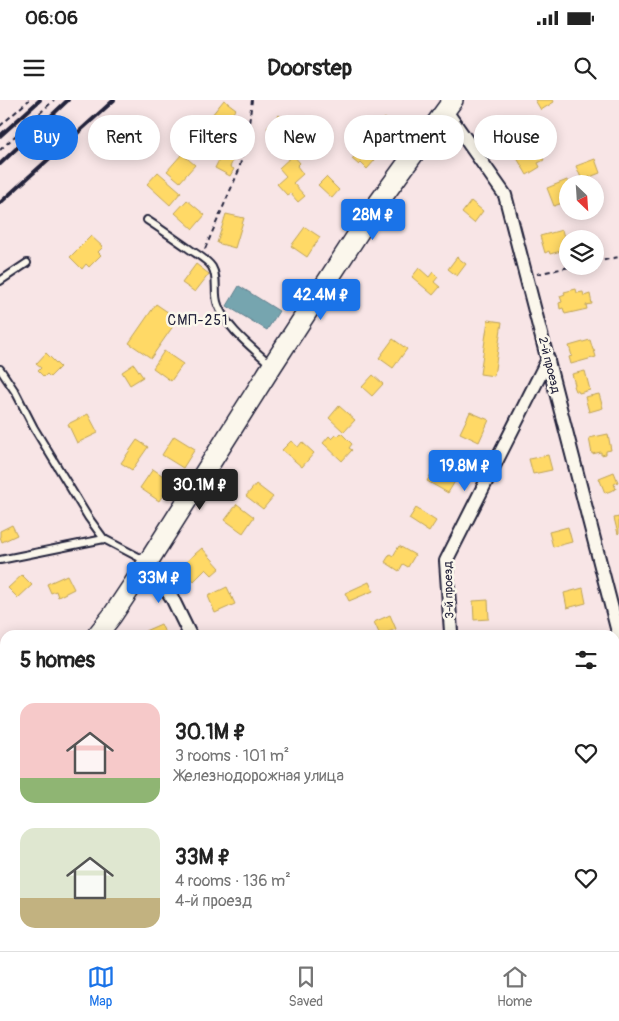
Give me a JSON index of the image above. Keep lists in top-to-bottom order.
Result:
{
  "streets": {
    "street": ["2-й проезд", "3-й проезд"]
  },
  "crossings": [
    ["2-й проезд", "3-й проезд"]
  ],
  "districts": ["СМП-251"],
  "north": "bottom right",
  "page": {
    "status": "06:06",
    "header": "Doorstep",
    "chip": [
      "Buy",
      "Rent",
      "Filters",
      "New",
      "Apartment",
      "House"
    ],
    "price": [
      "28M ₽",
      "42.4M ₽",
      "19.8M ₽",
      "30.1M ₽",
      "33M ₽"
    ],
    "heading": "5 homes",
    "list": [
      {
        "name": "30.1M ₽",
        "note": "3 rooms · 101 m² · Железнодорожная улица"
      },
      {
        "name": "33M ₽",
        "note": "4 rooms · 136 m² · 4-й проезд"
      }
    ],
    "tabs": ["Map", "Saved", "Home"]
  }
}
